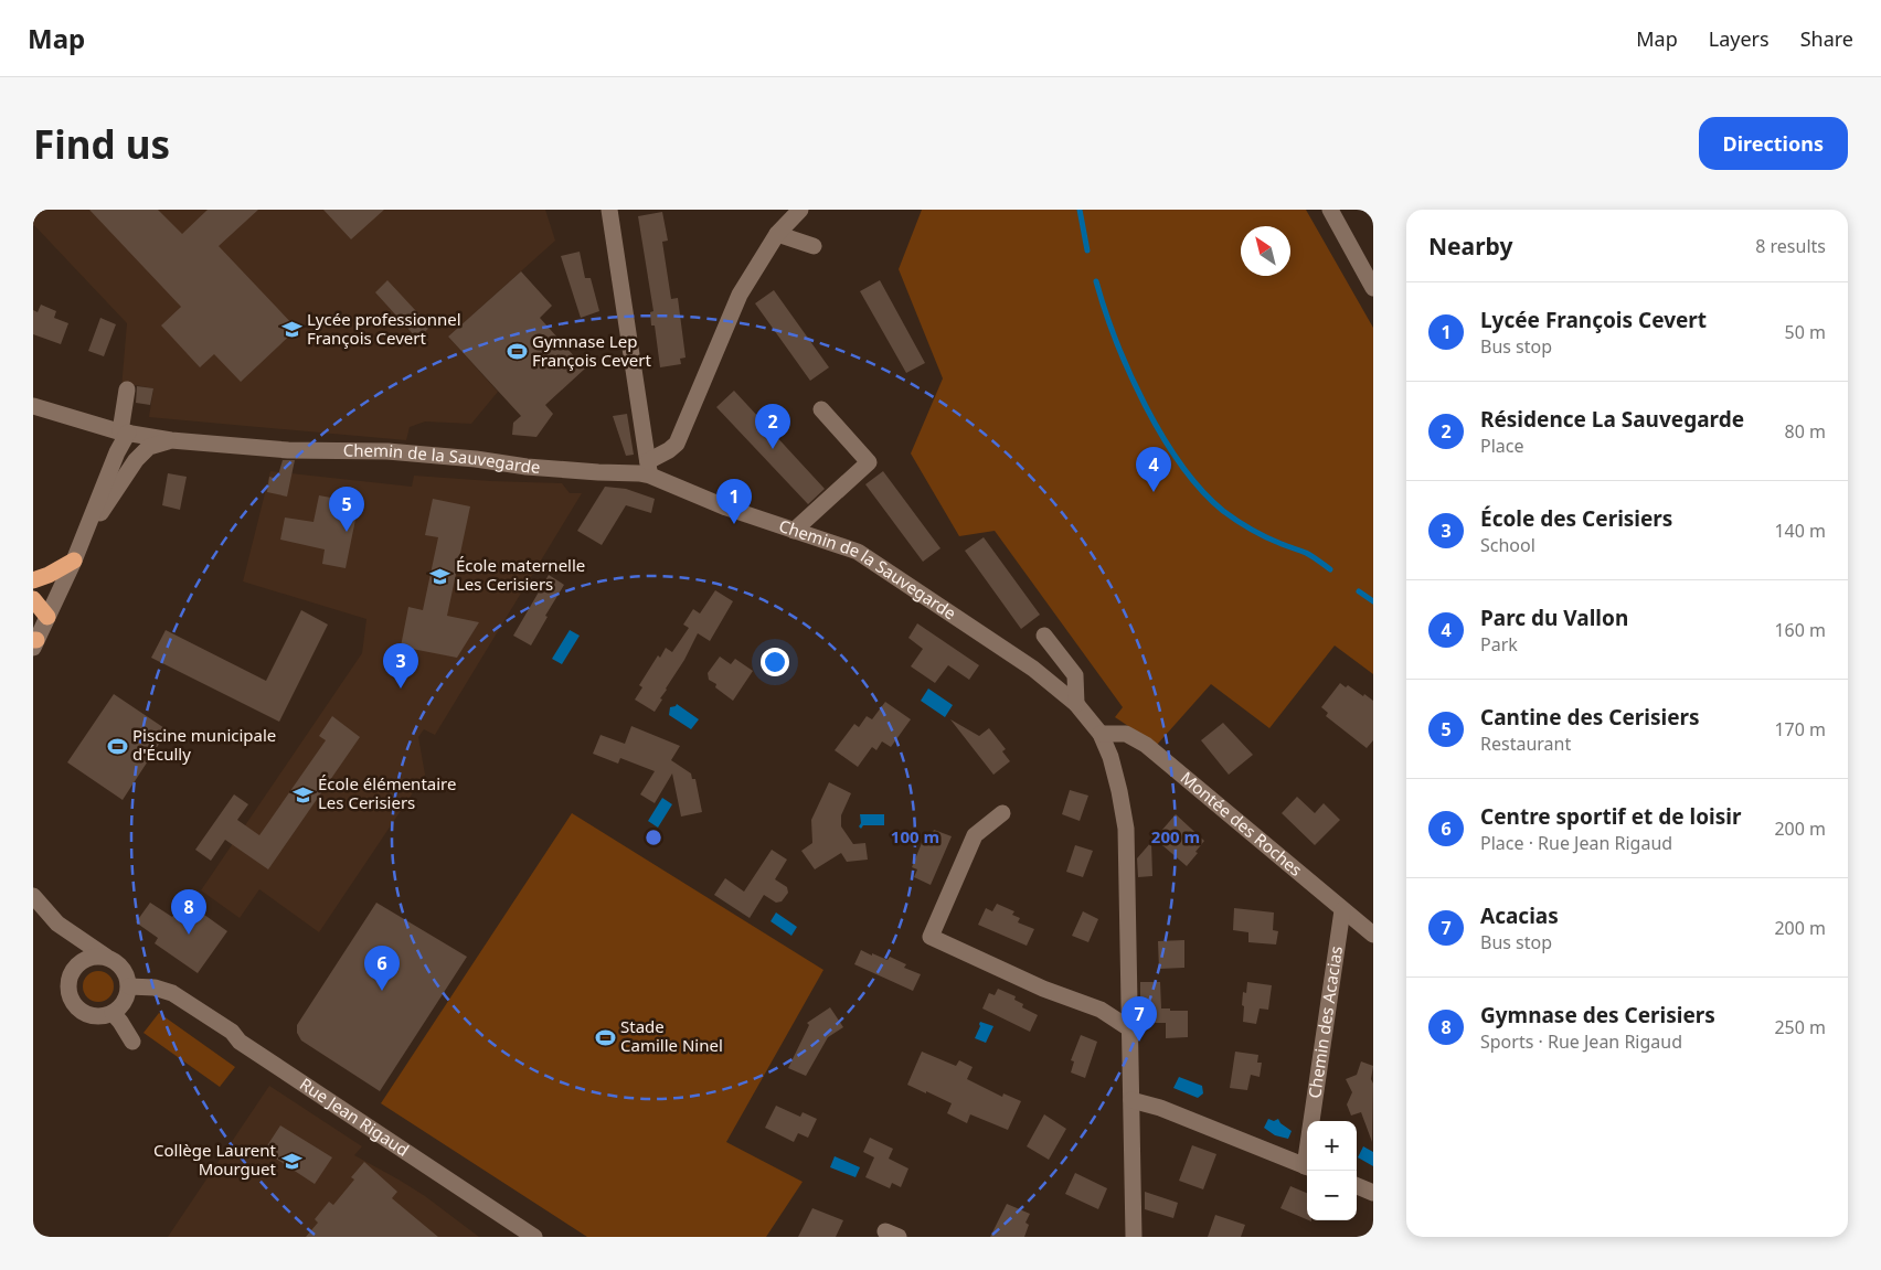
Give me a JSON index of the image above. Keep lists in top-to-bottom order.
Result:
{
  "streets": {
    "street": [
      "Chemin de la Sauvegarde",
      "Montée des Roches",
      "Chemin des Acacias",
      "Rue Jean Rigaud"
    ]
  },
  "crossings": [
    ["Chemin de la Sauvegarde", "Montée des Roches"],
    ["Chemin de la Sauvegarde", "Chemin des Acacias"],
    ["Montée des Roches", "Chemin des Acacias"]
  ],
  "places": {
    "school or university": [
      "Lycée professionnel François Cevert",
      "École maternelle Les Cerisiers",
      "École élémentaire Les Cerisiers",
      "Collège Laurent Mourguet"
    ],
    "sports": ["Gymnase Lep François Cevert", "Piscine municipale d'Écully", "Stade Camille Ninel"]
  },
  "north": "top left",
  "page": {
    "header": "Map",
    "nav": ["Map", "Layers", "Share"],
    "buttons": "Directions",
    "title": "Find us",
    "heading": ["Nearby", "8 results"],
    "list": [
      {
        "mark": "1",
        "name": "Lycée François Cevert",
        "note": "Bus stop",
        "value": "50 m"
      },
      {
        "mark": "2",
        "name": "Résidence La Sauvegarde",
        "note": "Place",
        "value": "80 m"
      },
      {
        "mark": "3",
        "name": "École des Cerisiers",
        "note": "School",
        "value": "140 m"
      },
      {
        "mark": "4",
        "name": "Parc du Vallon",
        "note": "Park",
        "value": "160 m"
      },
      {
        "mark": "5",
        "name": "Cantine des Cerisiers",
        "note": "Restaurant",
        "value": "170 m"
      },
      {
        "mark": "6",
        "name": "Centre sportif et de loisir",
        "note": "Place · Rue Jean Rigaud",
        "value": "200 m"
      },
      {
        "mark": "7",
        "name": "Acacias",
        "note": "Bus stop",
        "value": "200 m"
      },
      {
        "mark": "8",
        "name": "Gymnase des Cerisiers",
        "note": "Sports · Rue Jean Rigaud",
        "value": "250 m"
      }
    ],
    "pins": [
      "2",
      "4",
      "1",
      "5",
      "3",
      "8",
      "6",
      "7"
    ],
    "map_buttons": ["+", "−"]
  },
  "rings": ["100 m", "200 m"]
}
